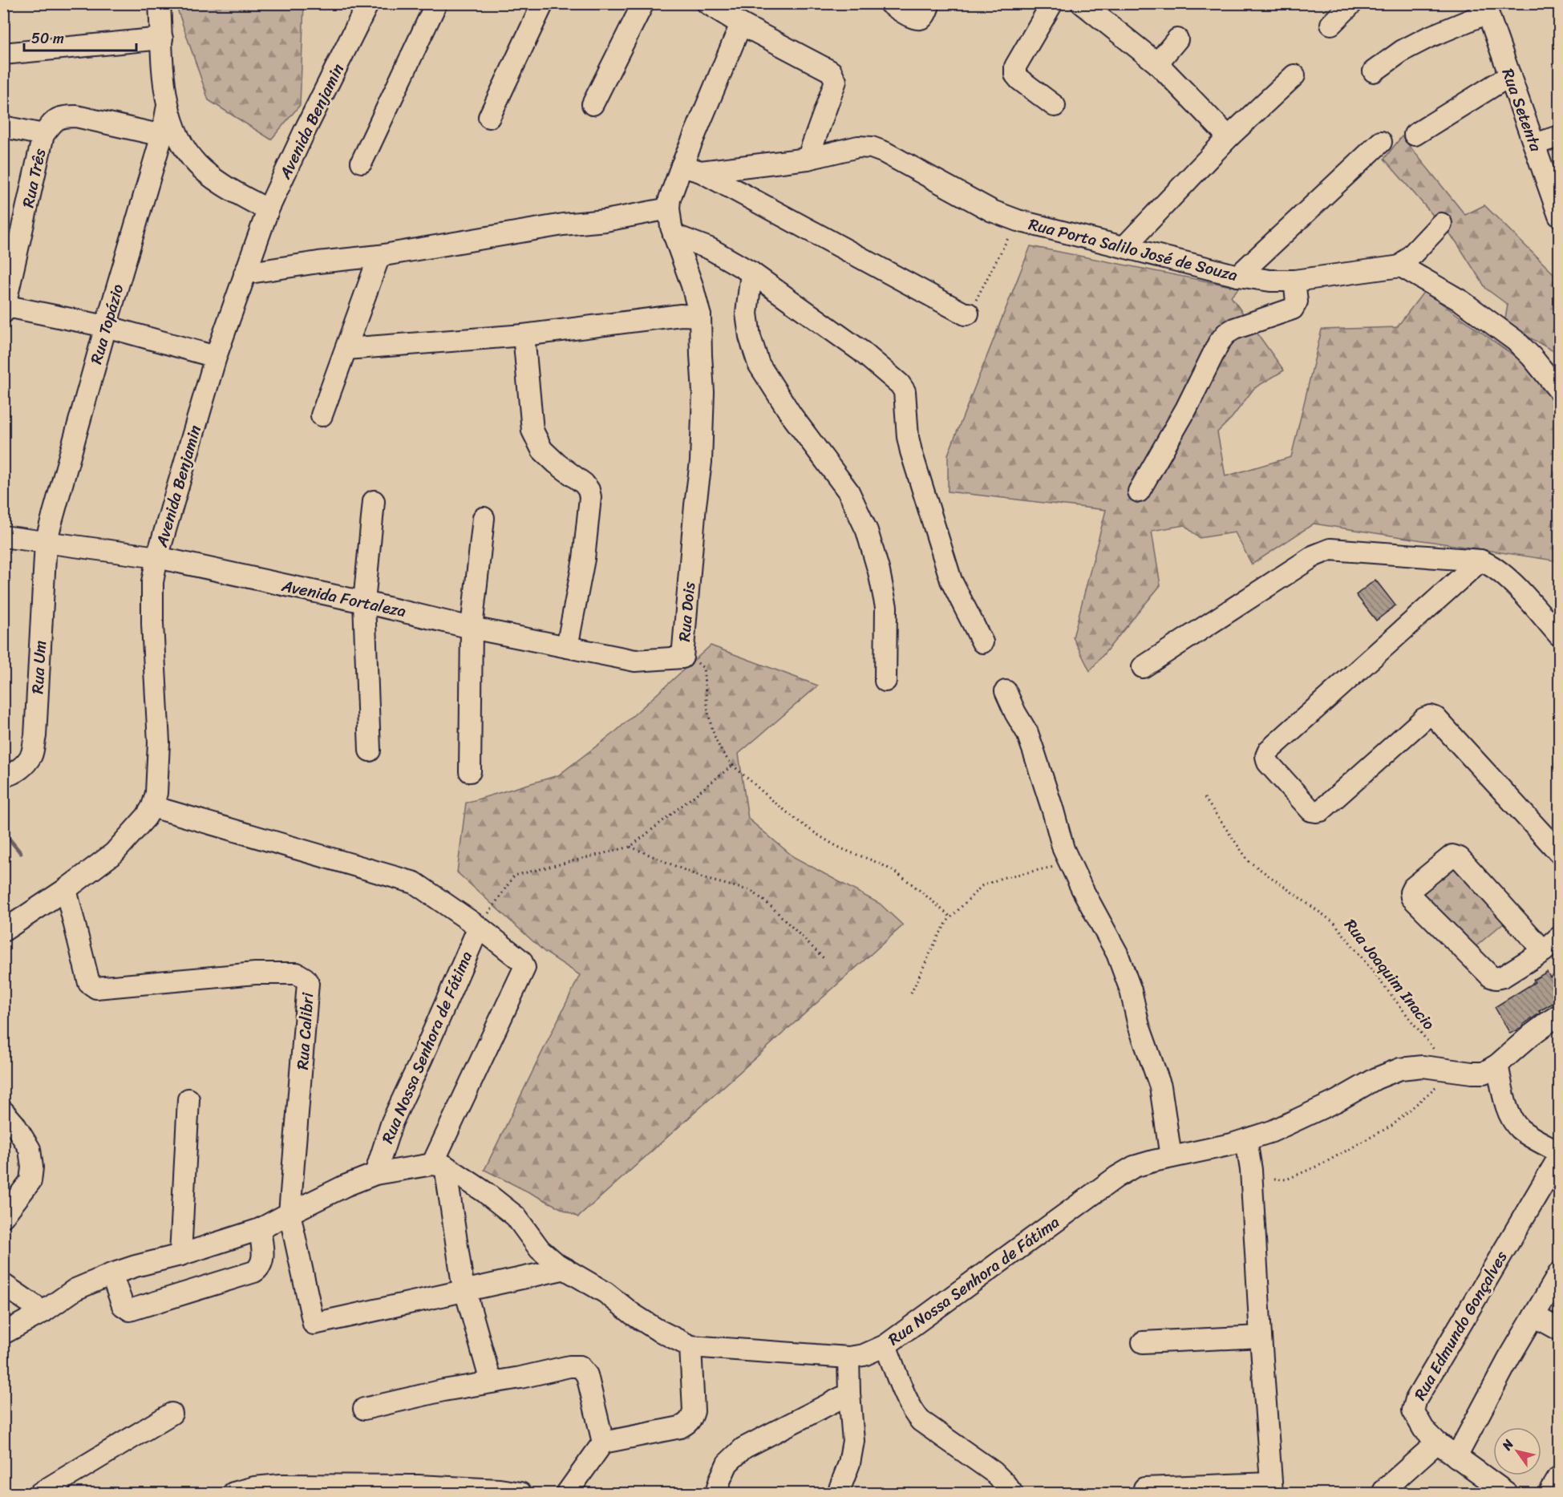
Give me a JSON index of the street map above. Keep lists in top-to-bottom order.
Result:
{
  "streets": {
    "street": [
      "Rua Setenta",
      "Avenida Benjamin",
      "Rua Três",
      "Rua Porta Salilo José de Souza",
      "Rua Topázio",
      "Avenida Fortaleza",
      "Rua Dois",
      "Rua Um",
      "Rua Calibri",
      "Rua Nossa Senhora de Fátima",
      "Rua Edmundo Gonçalves"
    ],
    "path": ["Rua Joaquim Inacio"]
  },
  "crossings": [
    ["Avenida Benjamin", "Avenida Fortaleza"],
    ["Avenida Benjamin", "Rua Calibri"],
    ["Rua Topázio", "Avenida Fortaleza"],
    ["Rua Topázio", "Rua Um"],
    ["Avenida Fortaleza", "Rua Dois"],
    ["Avenida Fortaleza", "Rua Um"],
    ["Rua Joaquim Inacio", "Rua Nossa Senhora de Fátima"]
  ],
  "scale_bar": "50 m",
  "north": "top left"
}
